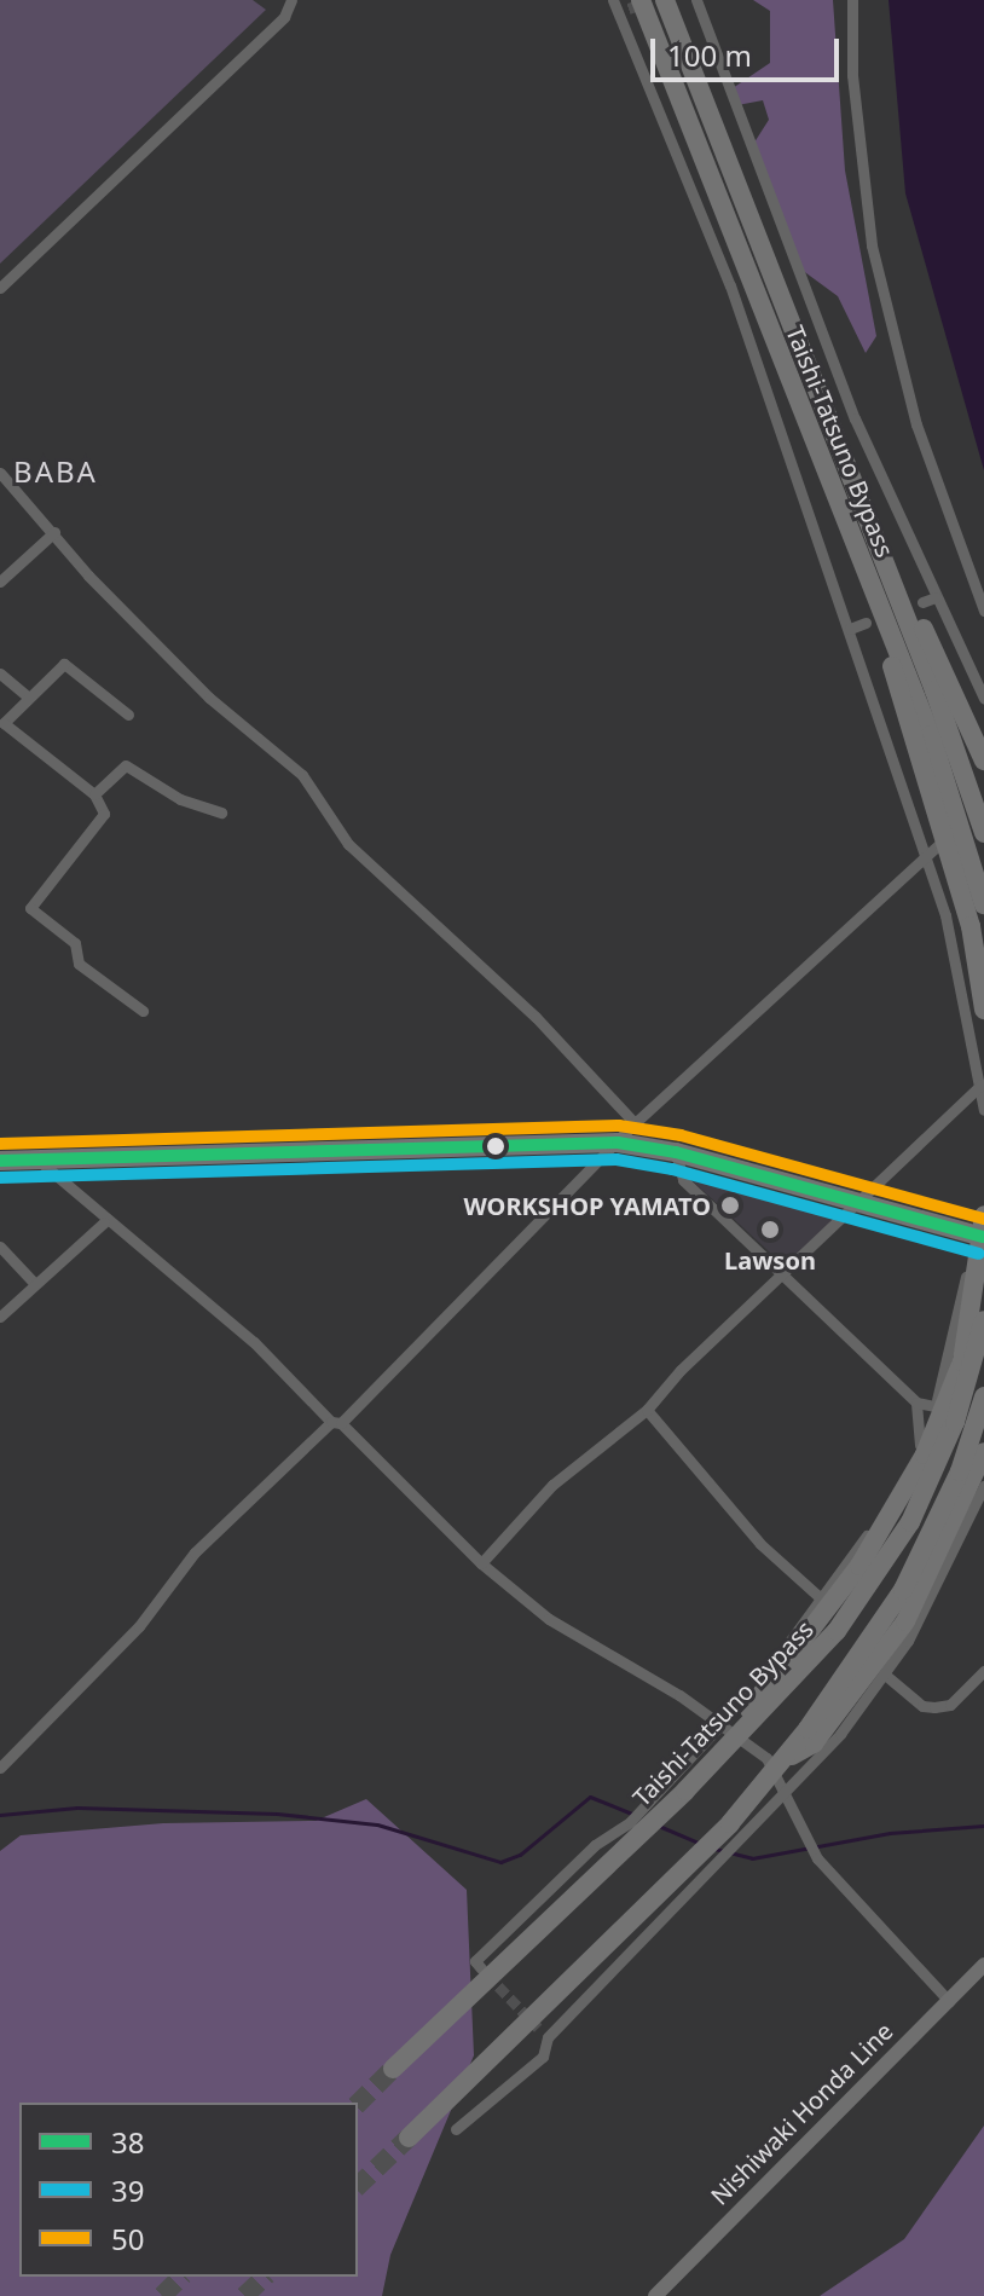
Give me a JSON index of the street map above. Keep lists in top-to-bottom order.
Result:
{
  "streets": {
    "highway": ["Taishi-Tatsuno Bypass"],
    "main road": ["Nishiwaki Honda Line"]
  },
  "districts": ["BABA"],
  "places": ["WORKSHOP YAMATO", "Lawson"],
  "lines": ["transit line 50", "transit line 38", "transit line 39"],
  "legend": ["38", "39", "50"],
  "scale_bar": "100 m"
}
